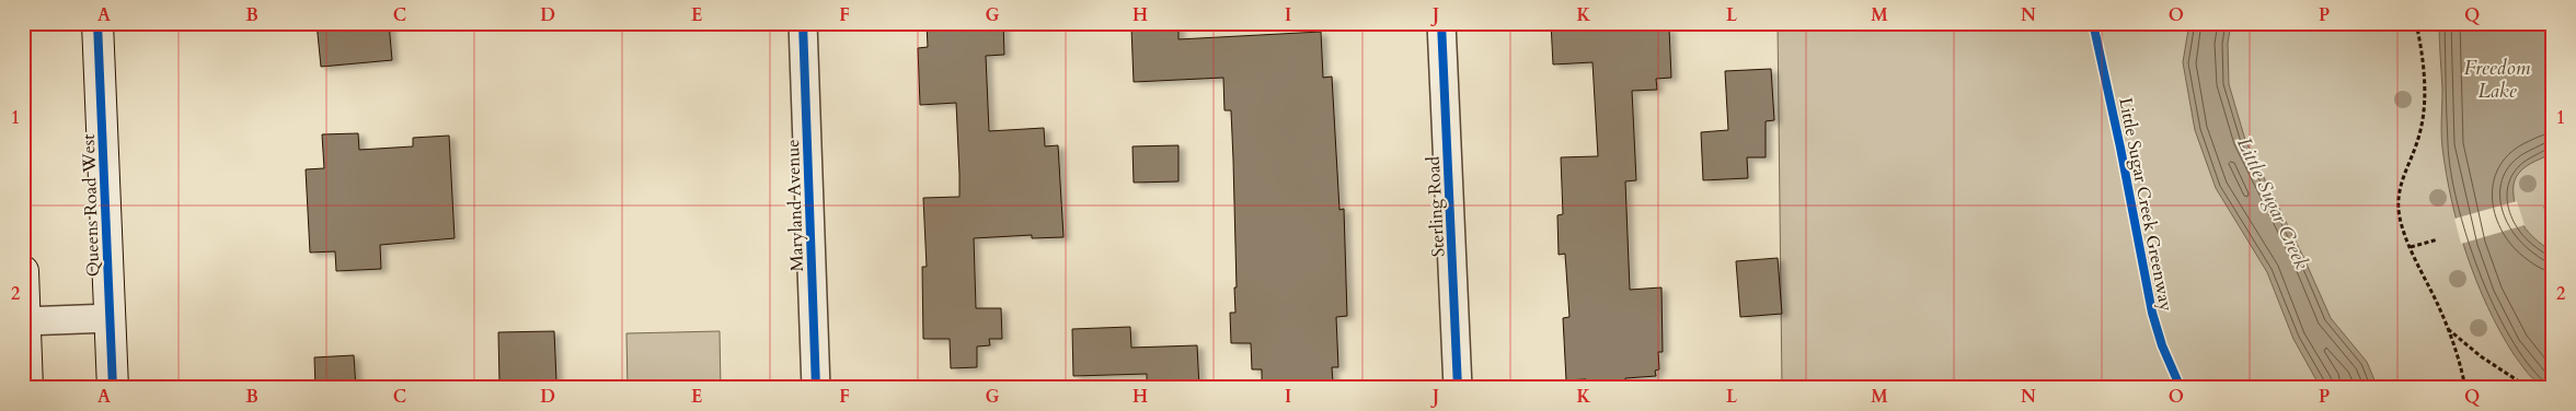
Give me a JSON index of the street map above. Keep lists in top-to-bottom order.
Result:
{
  "streets": {
    "street": ["Queens Road West", "Maryland Avenue", "Sterling Road"],
    "cycle path": ["Little Sugar Creek Greenway"]
  },
  "water": ["Freedom Lake", "Little Sugar Creek"],
  "grid": {
    "columns": [
      "A",
      "B",
      "C",
      "D",
      "E",
      "F",
      "G",
      "H",
      "I",
      "J",
      "K",
      "L",
      "M",
      "N",
      "O",
      "P",
      "Q"
    ],
    "rows": ["1", "2"]
  }
}
